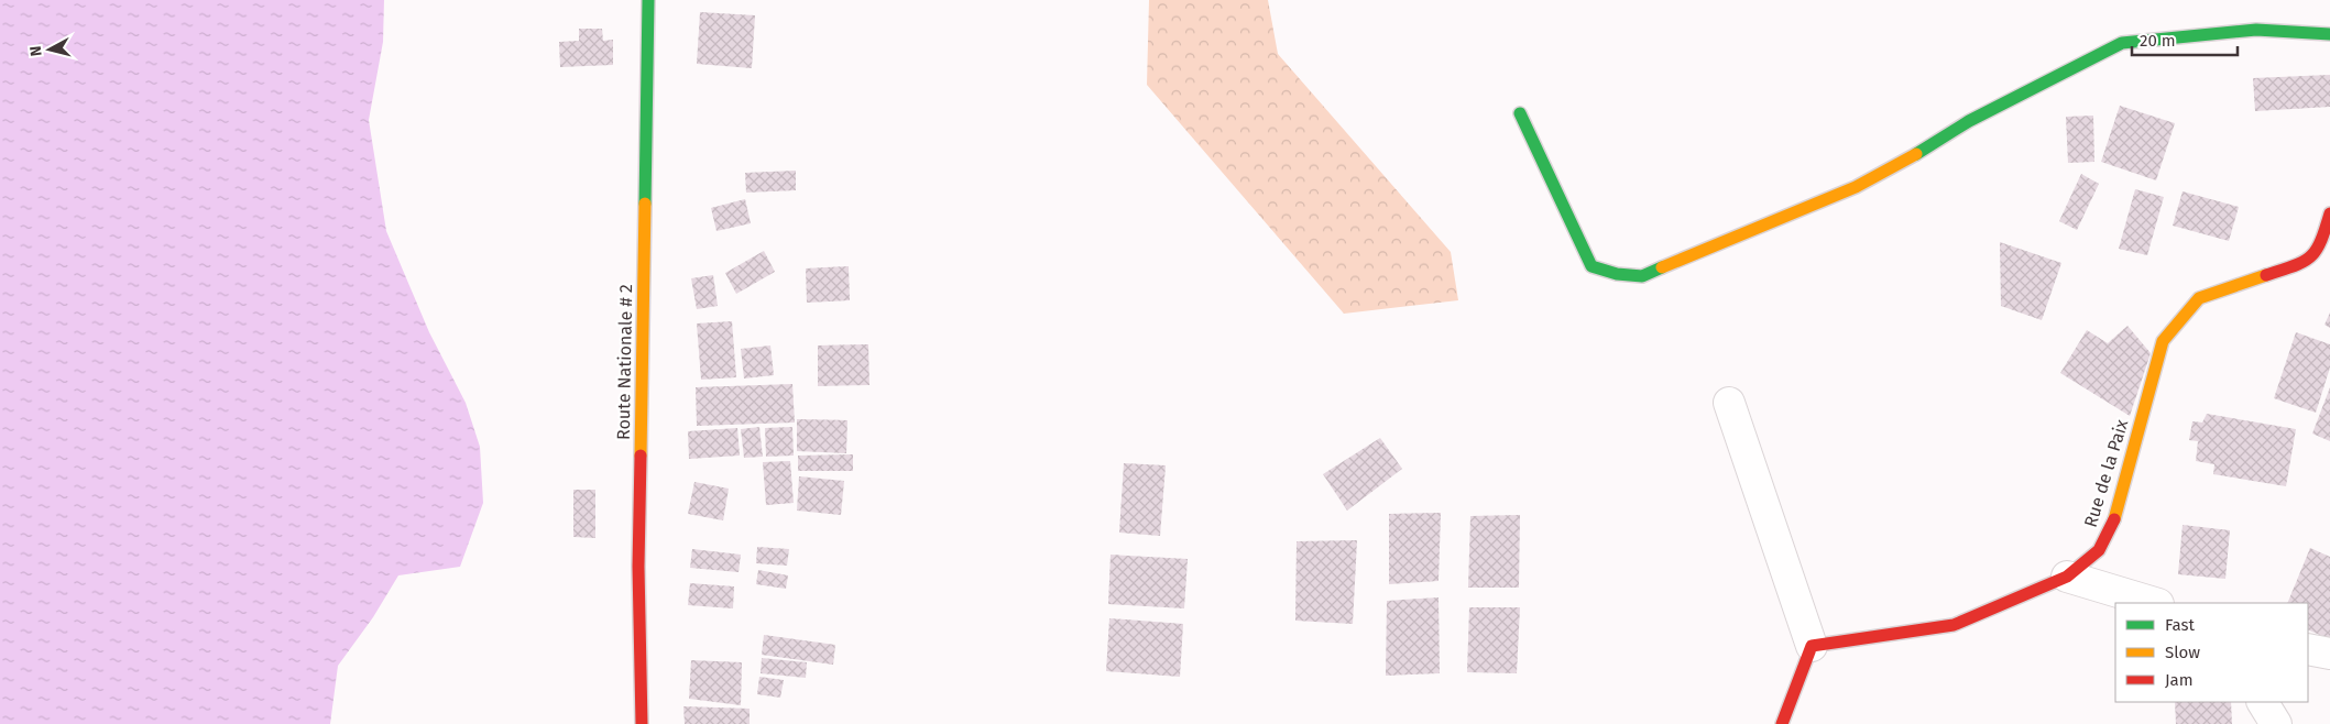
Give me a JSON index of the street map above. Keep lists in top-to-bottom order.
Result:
{
  "streets": {
    "street": ["Route Nationale # 2", "Rue de la Paix"]
  },
  "legend": ["Fast", "Slow", "Jam"],
  "scale_bar": "20 m",
  "north": "left"
}
